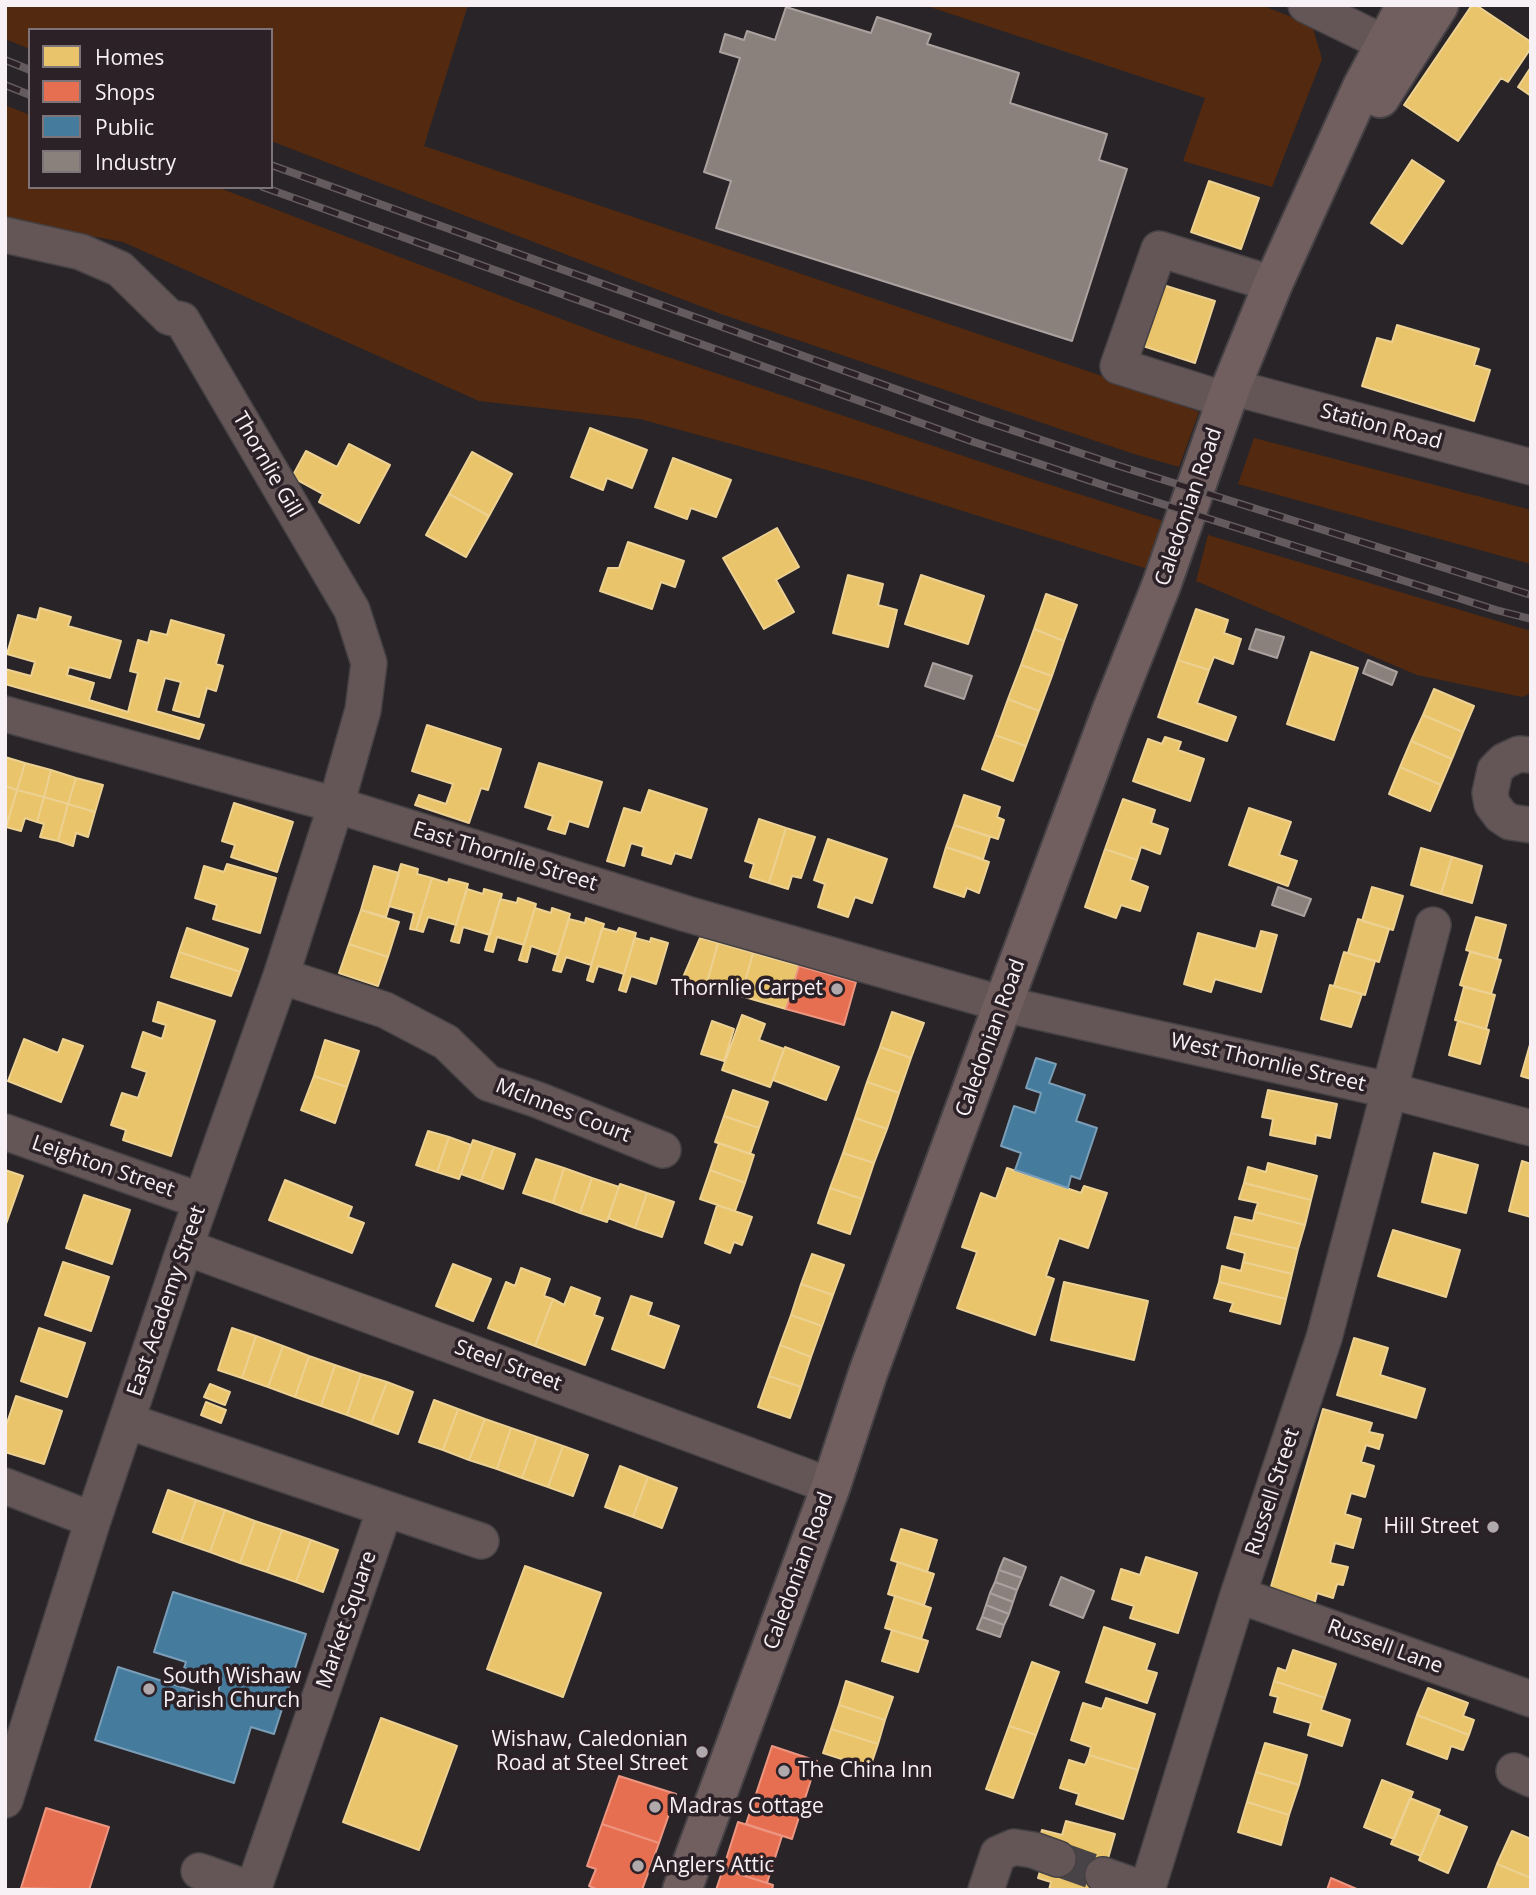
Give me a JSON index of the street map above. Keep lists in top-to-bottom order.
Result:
{
  "streets": {
    "main road": ["Caledonian Road"],
    "street": [
      "Station Road",
      "Thornlie Gill",
      "East Thornlie Street",
      "West Thornlie Street",
      "McInnes Court",
      "Leighton Street",
      "East Academy Street",
      "Steel Street",
      "Russell Street",
      "Market Square",
      "Russell Lane"
    ]
  },
  "crossings": [
    ["Station Road", "Caledonian Road"],
    ["Thornlie Gill", "East Thornlie Street"],
    ["Thornlie Gill", "East Academy Street"],
    ["Caledonian Road", "East Thornlie Street"],
    ["Caledonian Road", "West Thornlie Street"],
    ["Caledonian Road", "Steel Street"],
    ["East Thornlie Street", "West Thornlie Street"],
    ["East Thornlie Street", "East Academy Street"],
    ["West Thornlie Street", "Russell Street"],
    ["McInnes Court", "East Academy Street"],
    ["Leighton Street", "East Academy Street"],
    ["East Academy Street", "Steel Street"],
    ["Russell Street", "Russell Lane"]
  ],
  "places": [
    "Thornlie Carpet",
    "Hill Street",
    "South Wishaw Parish Church",
    "Wishaw, Caledonian Road at Steel Street",
    "The China Inn",
    "Madras Cottage",
    "Anglers Attic"
  ],
  "legend": [
    "Homes",
    "Shops",
    "Public",
    "Industry"
  ]
}
